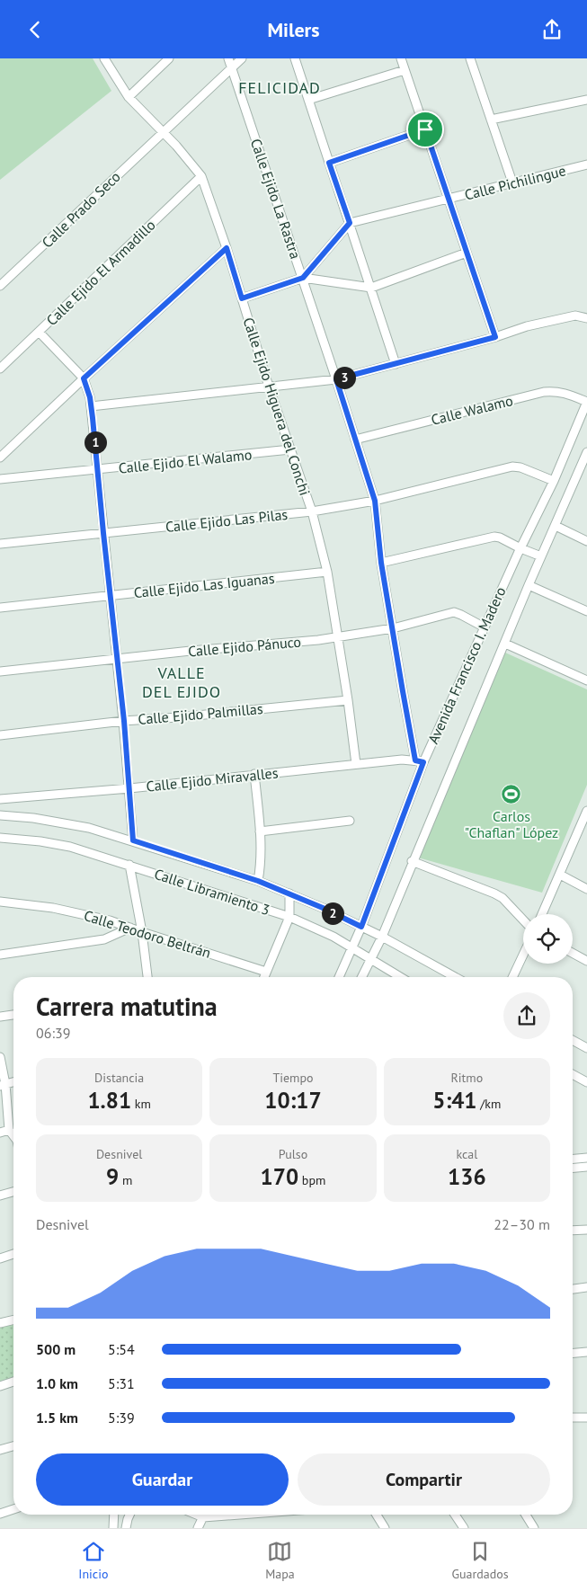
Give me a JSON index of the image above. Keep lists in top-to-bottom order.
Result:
{
  "streets": {
    "street": [
      "Calle Pichilingue",
      "Calle Ejido La Rastra",
      "Calle Prado Seco",
      "Calle Ejido El Armadillo",
      "Calle Ejido Higuera del Conchi",
      "Calle Walamo",
      "Calle Ejido El Walamo",
      "Calle Ejido Las Pilas",
      "Calle Ejido Las Iguanas",
      "Calle Ejido Pánuco",
      "Avenida Francisco I. Madero",
      "Calle Ejido Palmillas",
      "Calle Ejido Miravalles",
      "Calle Libramiento 3",
      "Calle Teodoro Beltrán"
    ]
  },
  "crossings": [
    ["Calle Ejido La Rastra", "Calle Prado Seco"],
    ["Calle Ejido La Rastra", "Calle Walamo"],
    ["Calle Ejido La Rastra", "Calle Ejido Las Pilas"],
    ["Calle Ejido La Rastra", "Calle Ejido Pánuco"],
    ["Calle Ejido La Rastra", "Avenida Francisco I. Madero"],
    ["Calle Ejido La Rastra", "Calle Ejido Miravalles"],
    ["Calle Prado Seco", "Calle Ejido Higuera del Conchi"],
    ["Calle Ejido El Armadillo", "Calle Ejido Higuera del Conchi"],
    ["Calle Ejido Higuera del Conchi", "Calle Ejido El Walamo"],
    ["Calle Ejido Higuera del Conchi", "Calle Ejido Las Pilas"],
    ["Calle Ejido Higuera del Conchi", "Calle Ejido Las Iguanas"],
    ["Calle Ejido Higuera del Conchi", "Calle Ejido Pánuco"],
    ["Calle Ejido Higuera del Conchi", "Calle Ejido Palmillas"],
    ["Calle Ejido Higuera del Conchi", "Calle Ejido Miravalles"],
    ["Calle Walamo", "Avenida Francisco I. Madero"],
    ["Calle Ejido Las Pilas", "Avenida Francisco I. Madero"],
    ["Calle Ejido Pánuco", "Avenida Francisco I. Madero"],
    ["Avenida Francisco I. Madero", "Calle Ejido Miravalles"],
    ["Avenida Francisco I. Madero", "Calle Libramiento 3"]
  ],
  "districts": ["FELICIDAD", "VALLE DEL EJIDO"],
  "places": {
    "sports": ["Carlos \"Chaflan\" López"]
  },
  "page": {
    "header": "Milers",
    "pins": ["3", "1", "2"],
    "heading": ["Carrera matutina", "06:39"],
    "stats": [
      ["Distancia", "1.81 km"],
      ["Tiempo", "10:17"],
      ["Ritmo", "5:41 /km"],
      ["Desnivel", "9 m"],
      ["Pulso", "170 bpm"],
      ["kcal", "136"]
    ],
    "chart": ["Desnivel", "22–30 m"],
    "list": [
      {
        "name": "500 m",
        "note": "5:54"
      },
      {
        "name": "1.0 km",
        "note": "5:31"
      },
      {
        "name": "1.5 km",
        "note": "5:39"
      }
    ],
    "buttons": ["Guardar", "Compartir"],
    "tabs": ["Inicio", "Mapa", "Guardados"]
  }
}
